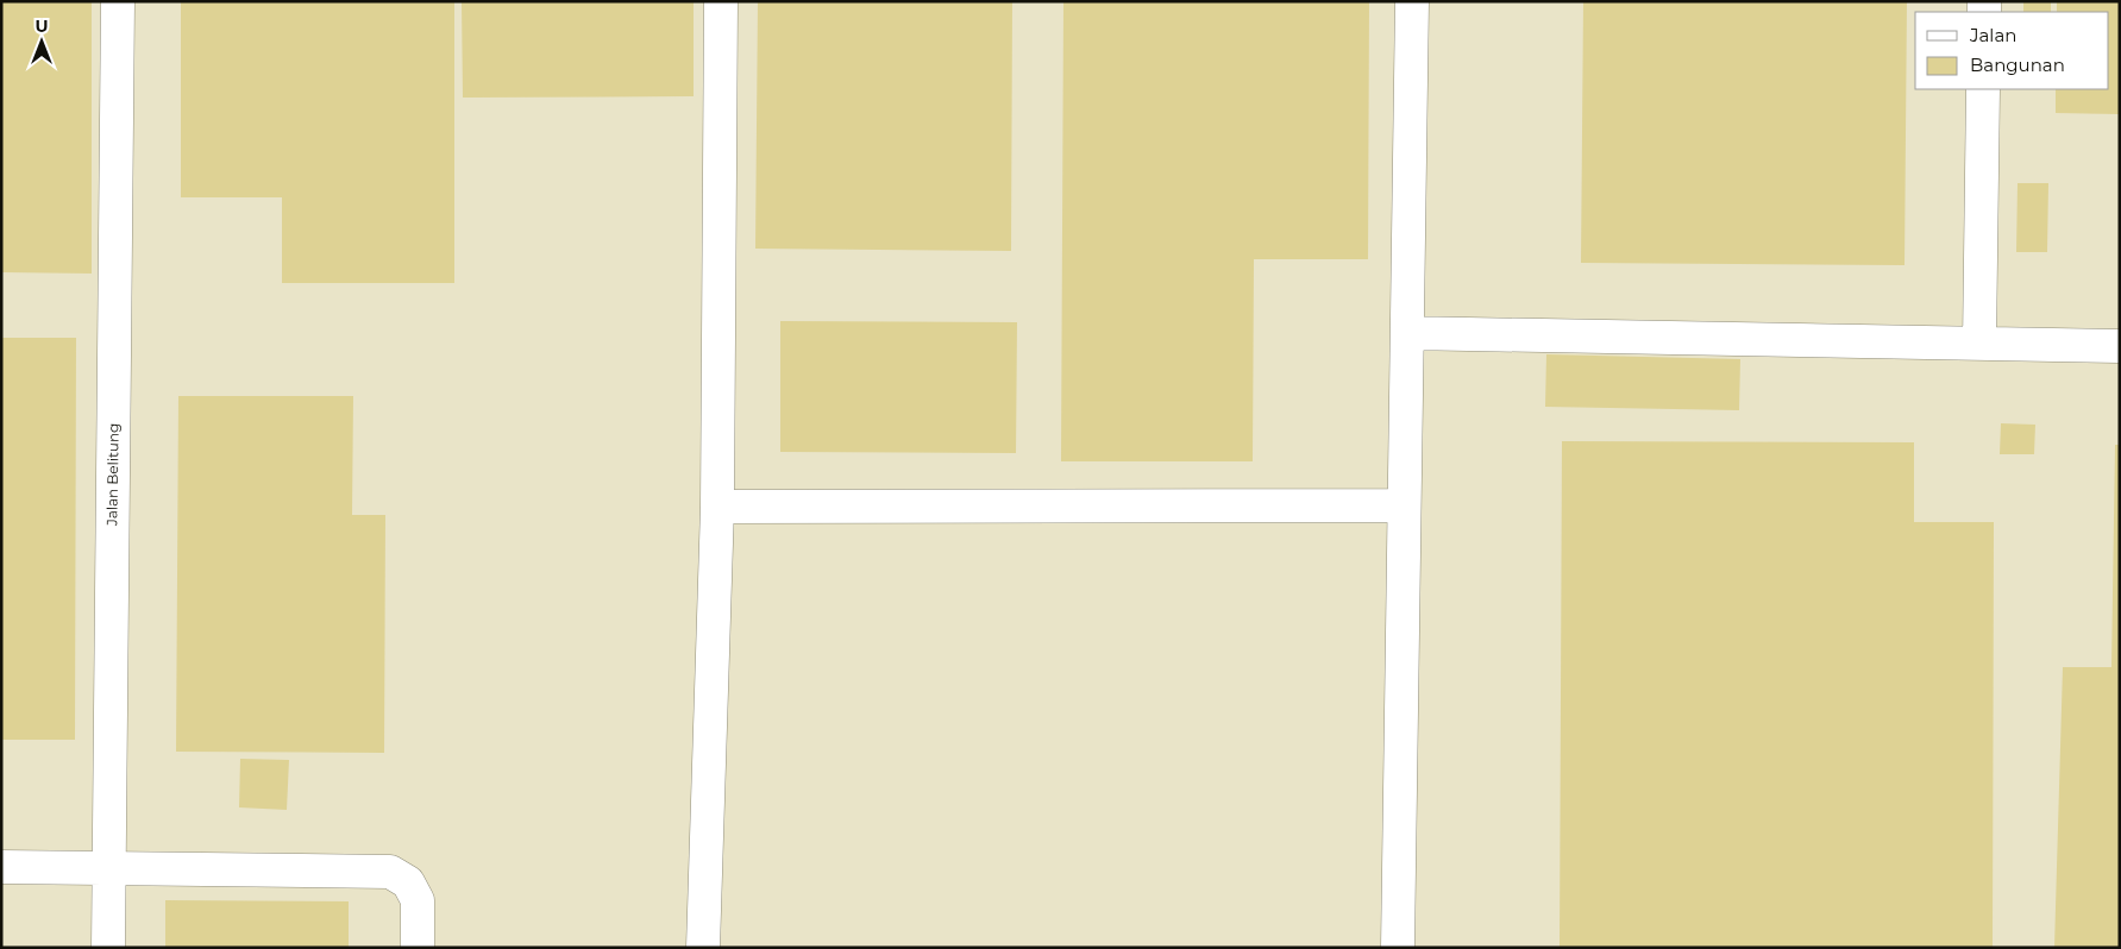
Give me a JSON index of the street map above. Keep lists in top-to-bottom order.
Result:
{
  "streets": {
    "lane": ["Jalan Belitung"]
  },
  "legend": ["Jalan", "Bangunan"],
  "north": "top"
}
